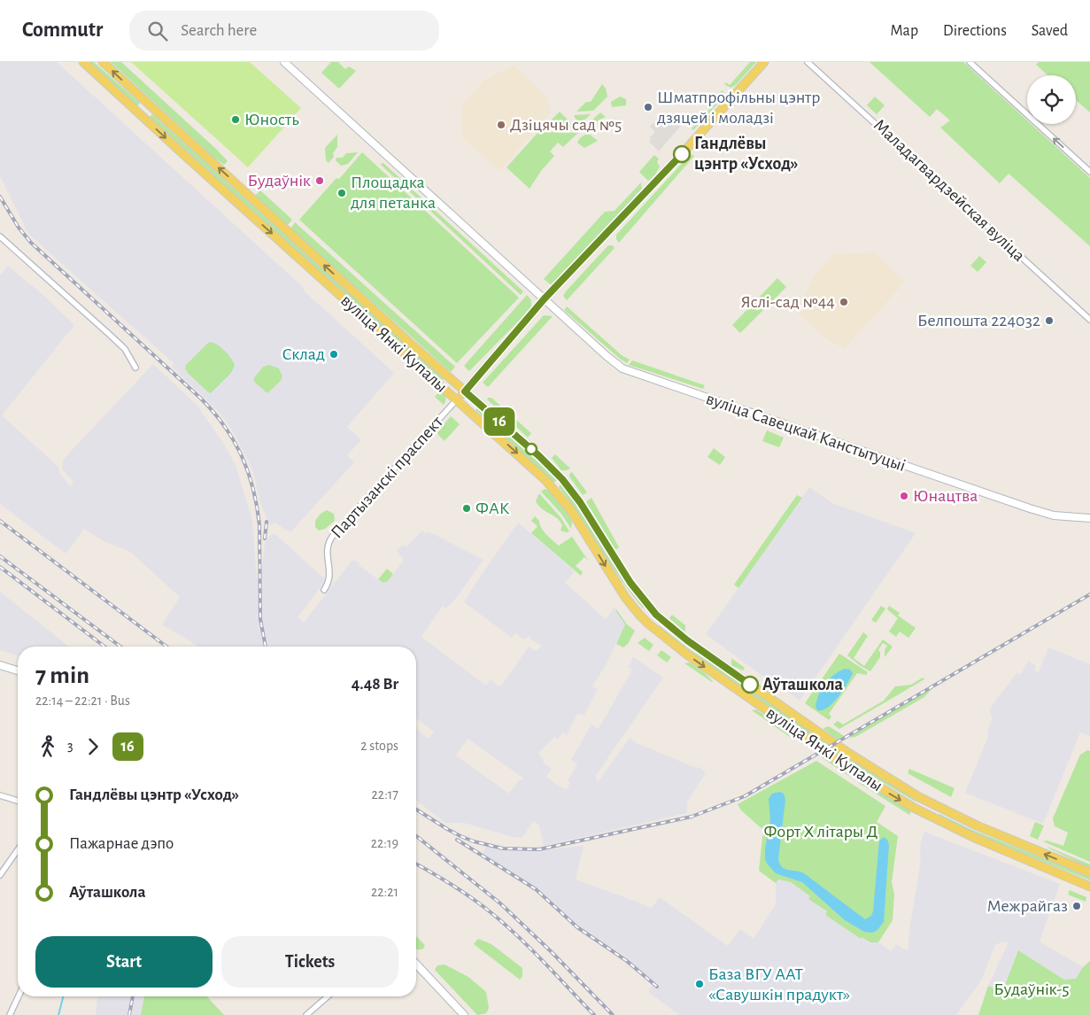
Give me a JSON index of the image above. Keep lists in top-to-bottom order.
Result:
{
  "streets": {
    "main road": ["вуліца Янкі Купалы", "вуліца Савецкай Канстытуцыі", "Партызанскі праспект"],
    "street": ["Маладагвардзейская вуліца"]
  },
  "crossings": [
    ["вуліца Янкі Купалы", "Партызанскі праспект"],
    ["вуліца Савецкай Канстытуцыі", "Партызанскі праспект"]
  ],
  "parks": ["Форт X літары Д", "Будаўнік-5"],
  "places": [
    "Шматпрофільны цэнтр дзяцей і моладзі",
    "Юность",
    "Дзіцячы сад №5",
    "Гандлёвы цэнтр «Усход»",
    "Будаўнік",
    "Площадка для петанка",
    "Яслі-сад №44",
    "Белпошта 224032",
    "Склад",
    "Юнацтва",
    "ФАК",
    "Аўташкола",
    "Межрайгаз",
    "База ВГУ ААТ «Савушкін прадукт»"
  ],
  "lines": ["bus line 16"],
  "page": {
    "header": "Commutr",
    "search": "Search here",
    "nav": ["Map", "Directions", "Saved"],
    "on_map": "16",
    "heading": ["7 min", "22:14 – 22:21 · Bus", "4.48 Br"],
    "legs": ["3", "16", "2 stops"],
    "list": [
      {
        "name": "Гандлёвы цэнтр «Усход»",
        "value": "22:17"
      },
      {
        "name": "Пажарнае дэпо",
        "value": "22:19"
      },
      {
        "name": "Аўташкола",
        "value": "22:21"
      }
    ],
    "buttons": ["Start", "Tickets"]
  }
}
